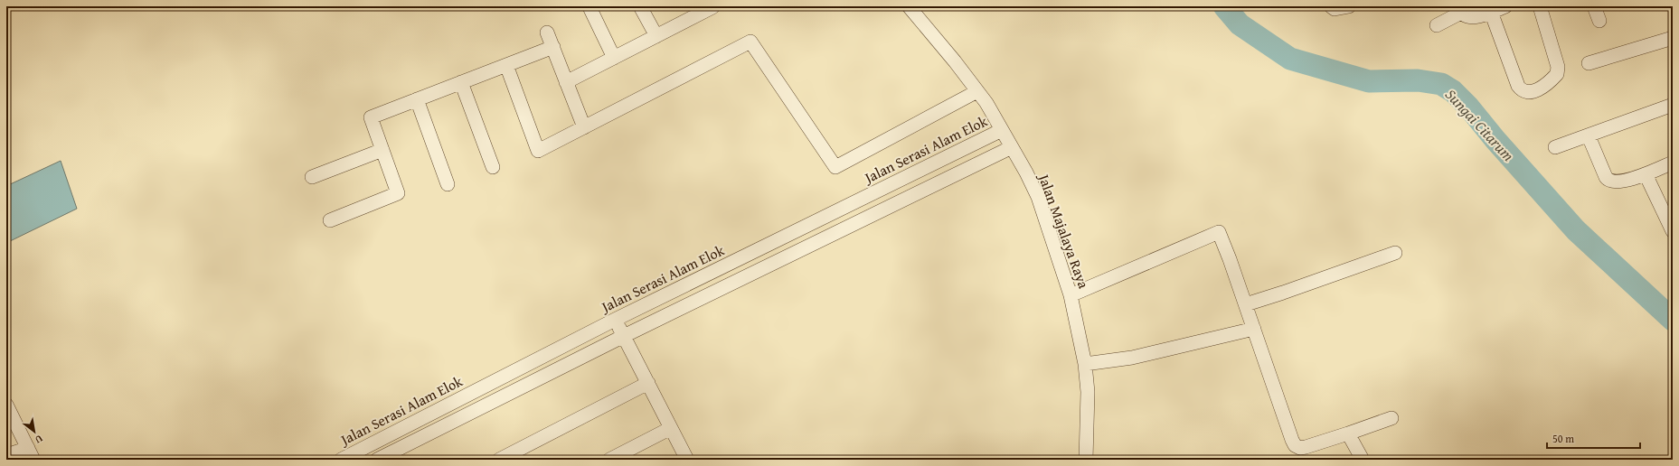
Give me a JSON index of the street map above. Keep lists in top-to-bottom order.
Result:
{
  "streets": {
    "street": ["Jalan Serasi Alam Elok", "Jalan Majalaya Raya"]
  },
  "crossings": [
    ["Jalan Serasi Alam Elok", "Jalan Majalaya Raya"]
  ],
  "water": ["Sungai Citarum"],
  "scale_bar": "50 m",
  "north": "bottom right"
}
